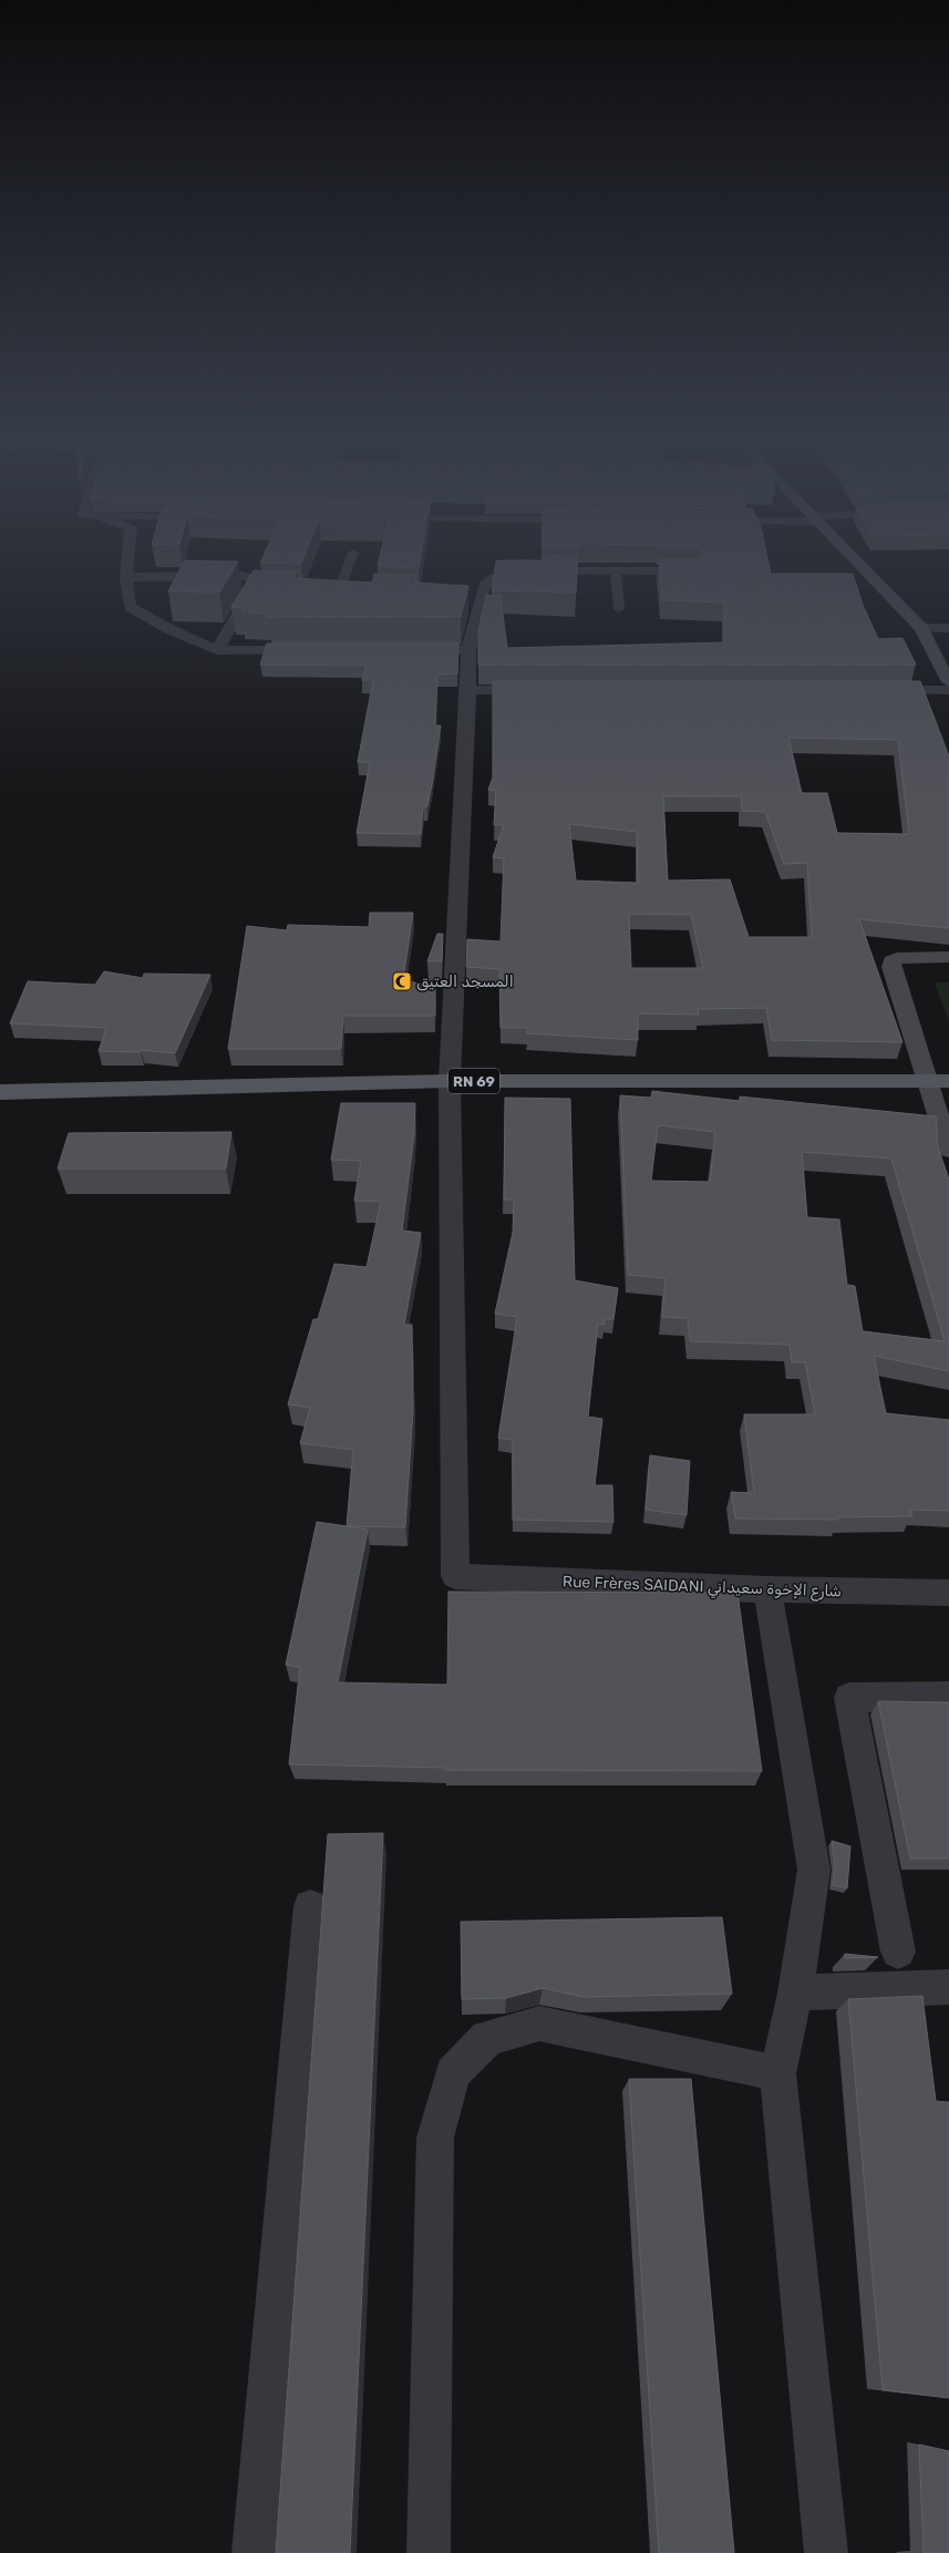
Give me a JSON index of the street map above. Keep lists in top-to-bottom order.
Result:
{
  "streets": {
    "main road": ["RN 69"],
    "street": ["Rue Frères SAIDANI شارع الإخوة سعيداني"]
  },
  "crossings": [
    ["RN 69", "Rue Frères SAIDANI شارع الإخوة سعيداني"]
  ],
  "places": {
    "mosque": ["المسجد العتيق"]
  }
}
